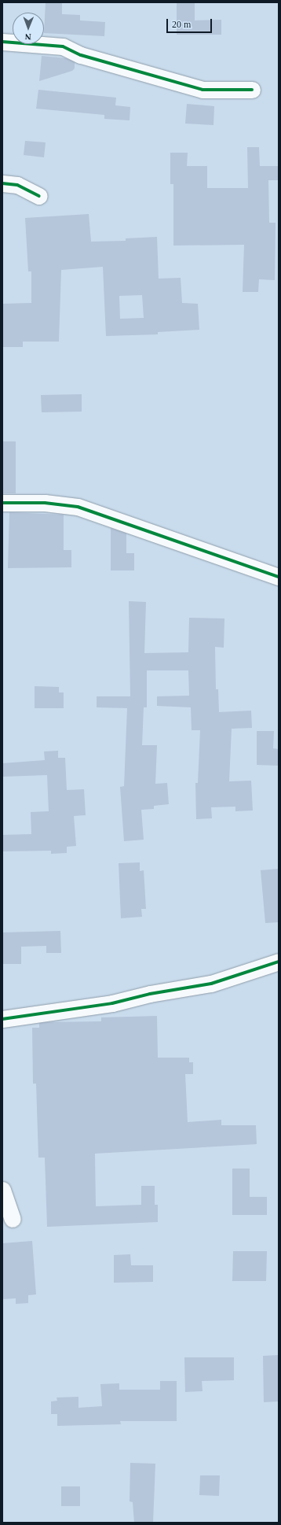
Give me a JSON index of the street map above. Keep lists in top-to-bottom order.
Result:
{
  "scale_bar": "20 m",
  "north": "bottom"
}
